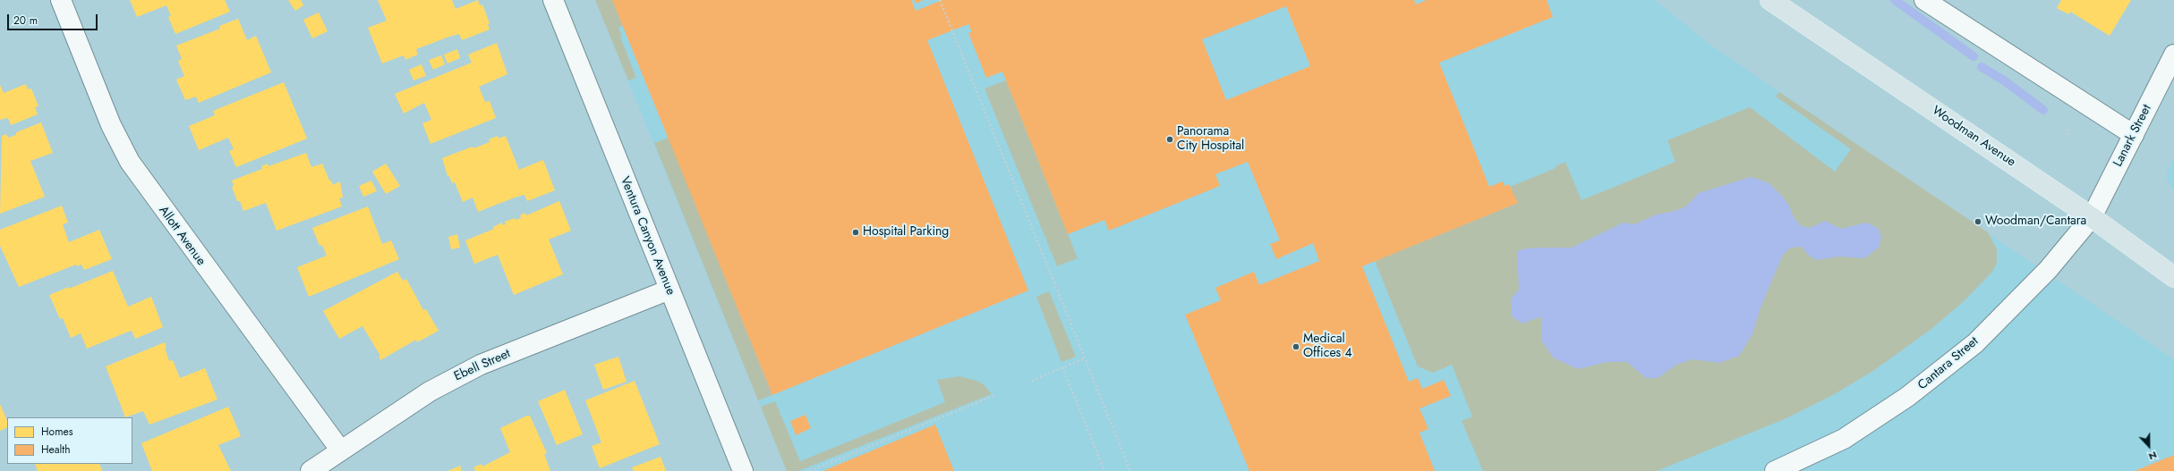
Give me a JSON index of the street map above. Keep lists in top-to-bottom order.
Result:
{
  "streets": {
    "main road": ["Woodman Avenue"],
    "street": [
      "Lanark Street",
      "Allott Avenue",
      "Ventura Canyon Avenue",
      "Cantara Street",
      "Ebell Street"
    ]
  },
  "crossings": [
    ["Lanark Street", "Woodman Avenue"],
    ["Lanark Street", "Cantara Street"],
    ["Woodman Avenue", "Cantara Street"],
    ["Allott Avenue", "Ebell Street"],
    ["Ventura Canyon Avenue", "Ebell Street"]
  ],
  "places": [
    "Panorama City Hospital",
    "Woodman/Cantara",
    "Hospital Parking",
    "Medical Offices 4"
  ],
  "legend": ["Homes", "Health"],
  "scale_bar": "20 m",
  "north": "bottom"
}
